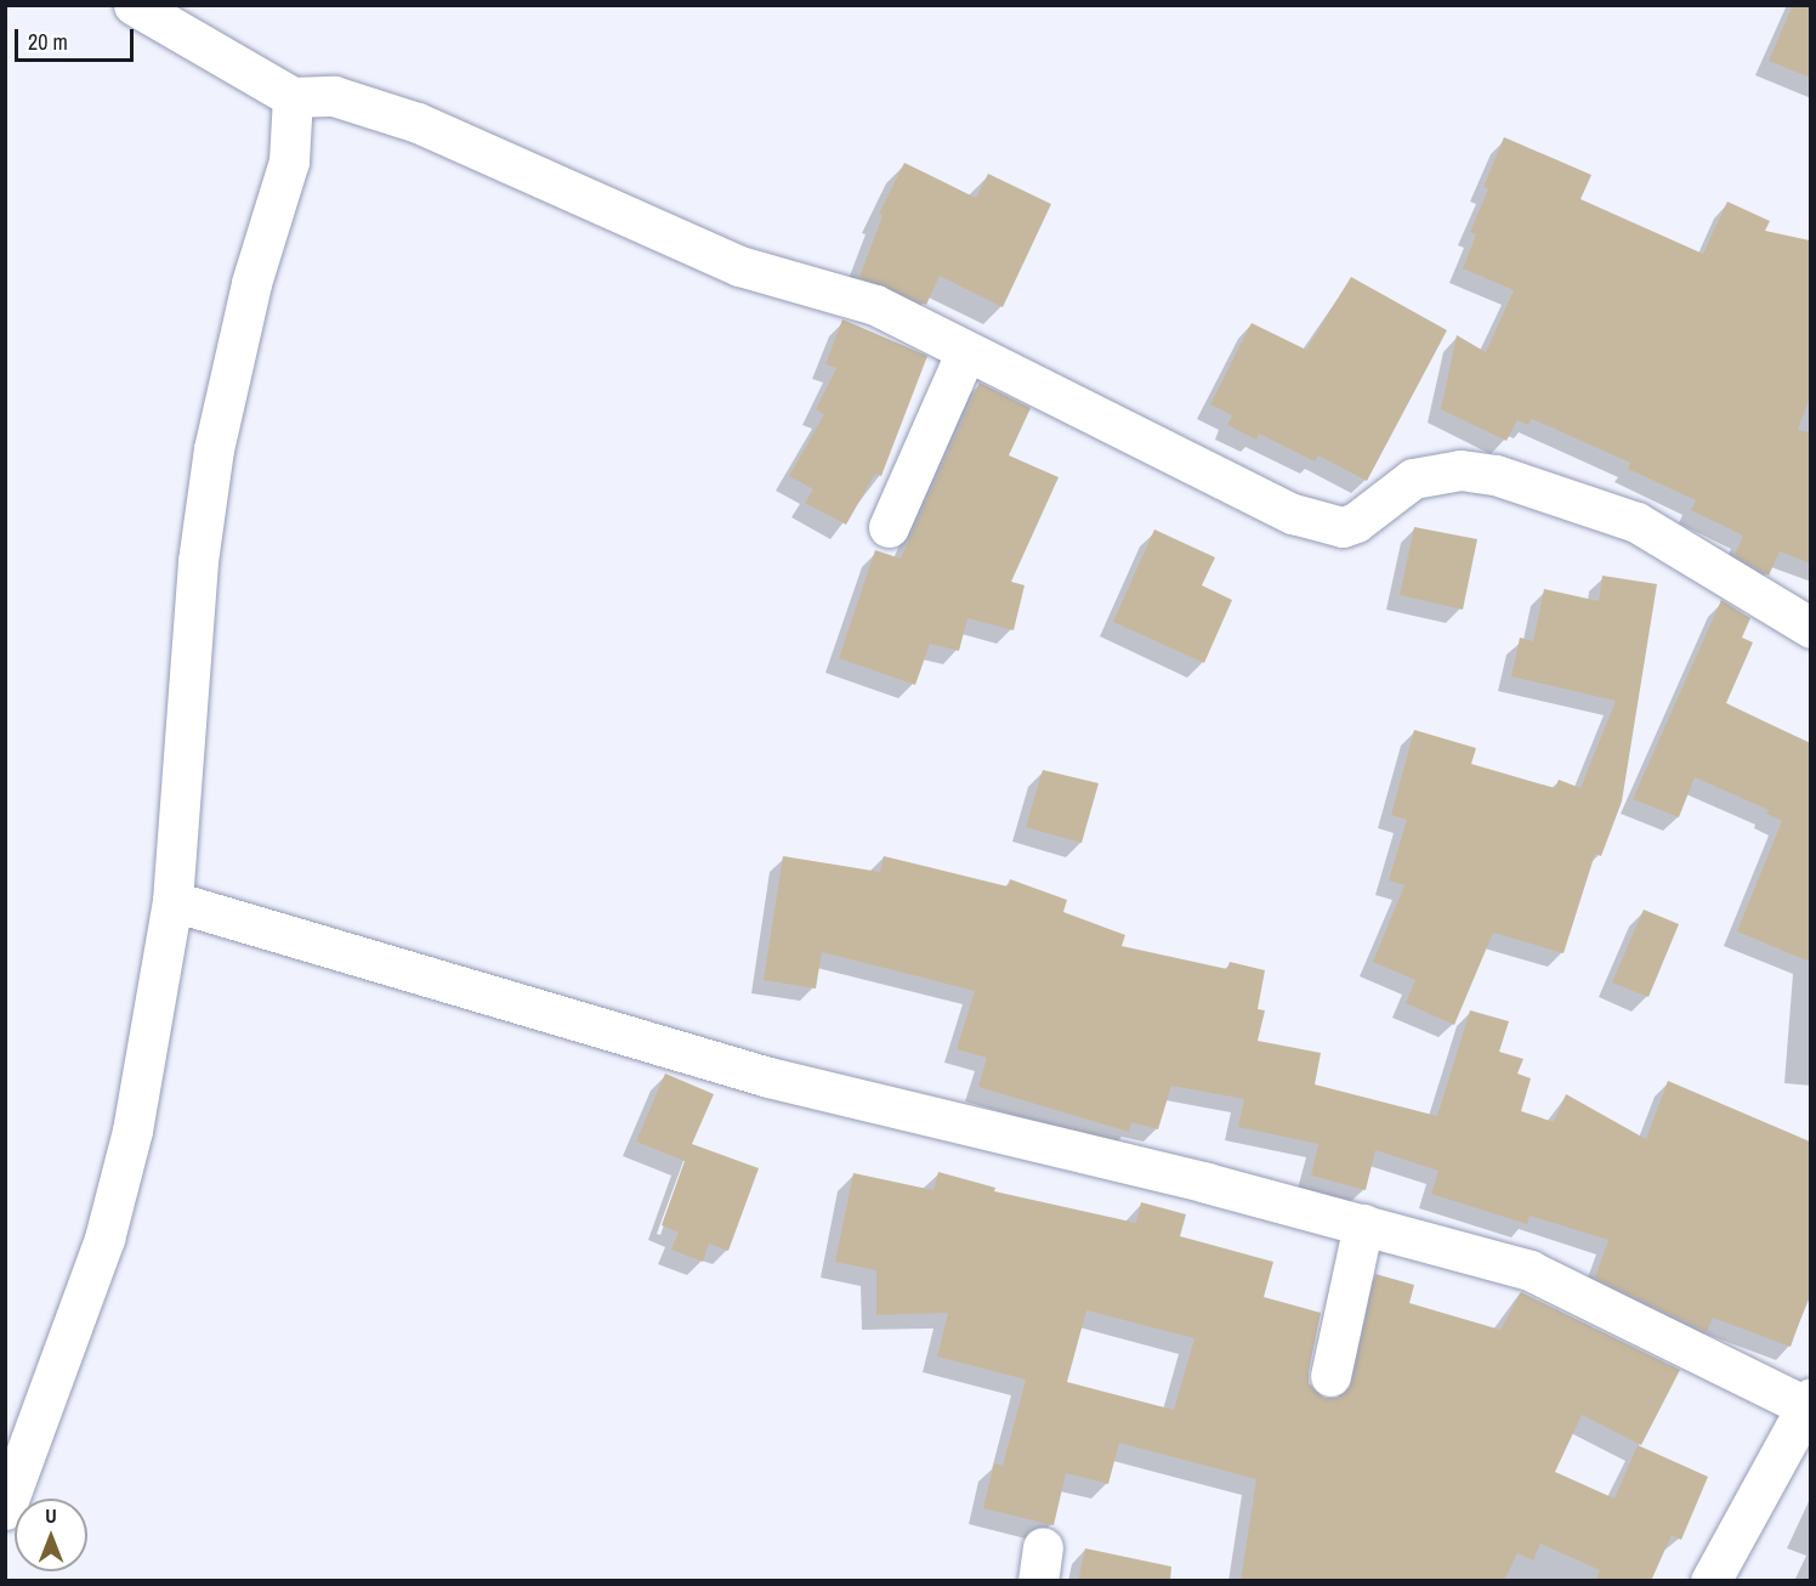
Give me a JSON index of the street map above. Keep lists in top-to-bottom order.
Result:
{
  "scale_bar": "20 m",
  "north": "top"
}
